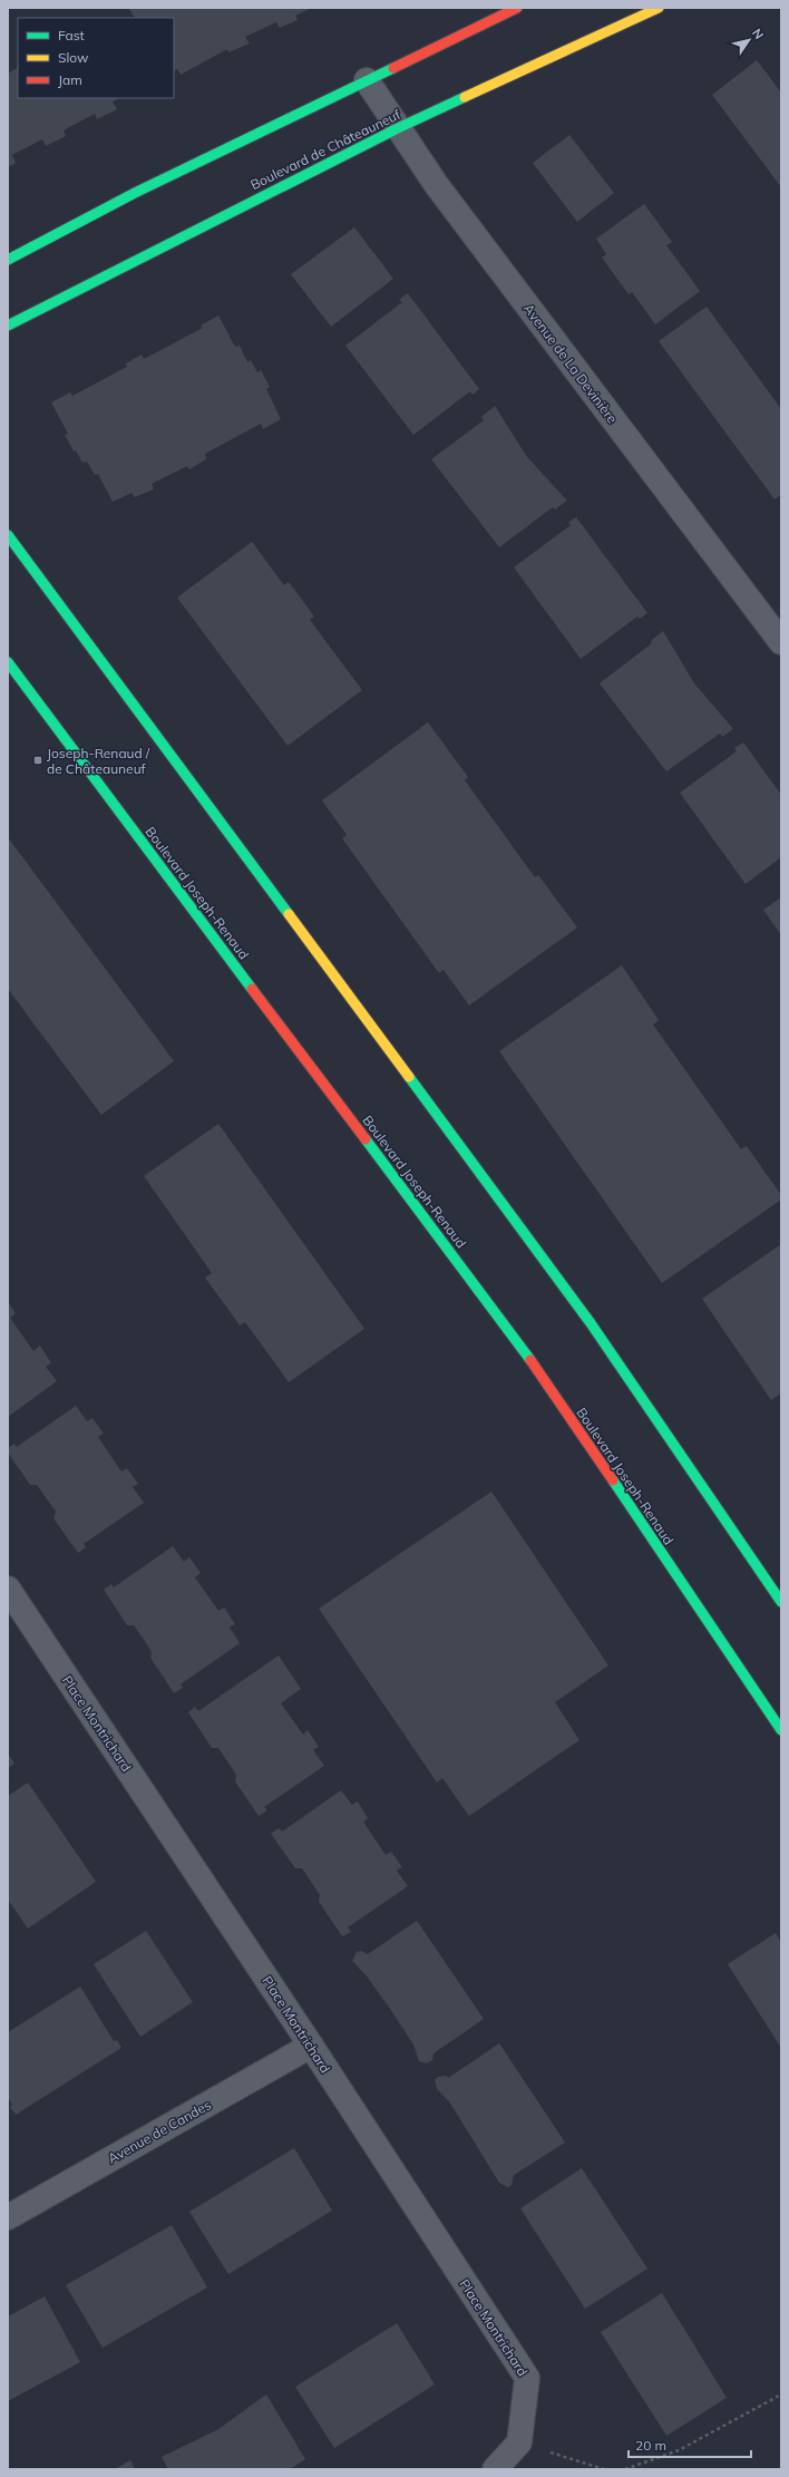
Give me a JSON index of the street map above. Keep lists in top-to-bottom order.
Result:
{
  "streets": {
    "street": [
      "Boulevard de Châteauneuf",
      "Avenue de La Devinière",
      "Boulevard Joseph-Renaud",
      "Place Montrichard",
      "Avenue de Candes"
    ]
  },
  "crossings": [
    ["Boulevard de Châteauneuf", "Avenue de La Devinière"],
    ["Place Montrichard", "Avenue de Candes"]
  ],
  "places": {
    "transit": ["Joseph-Renaud / de Châteauneuf"]
  },
  "legend": ["Fast", "Slow", "Jam"],
  "scale_bar": "20 m",
  "north": "top right"
}
